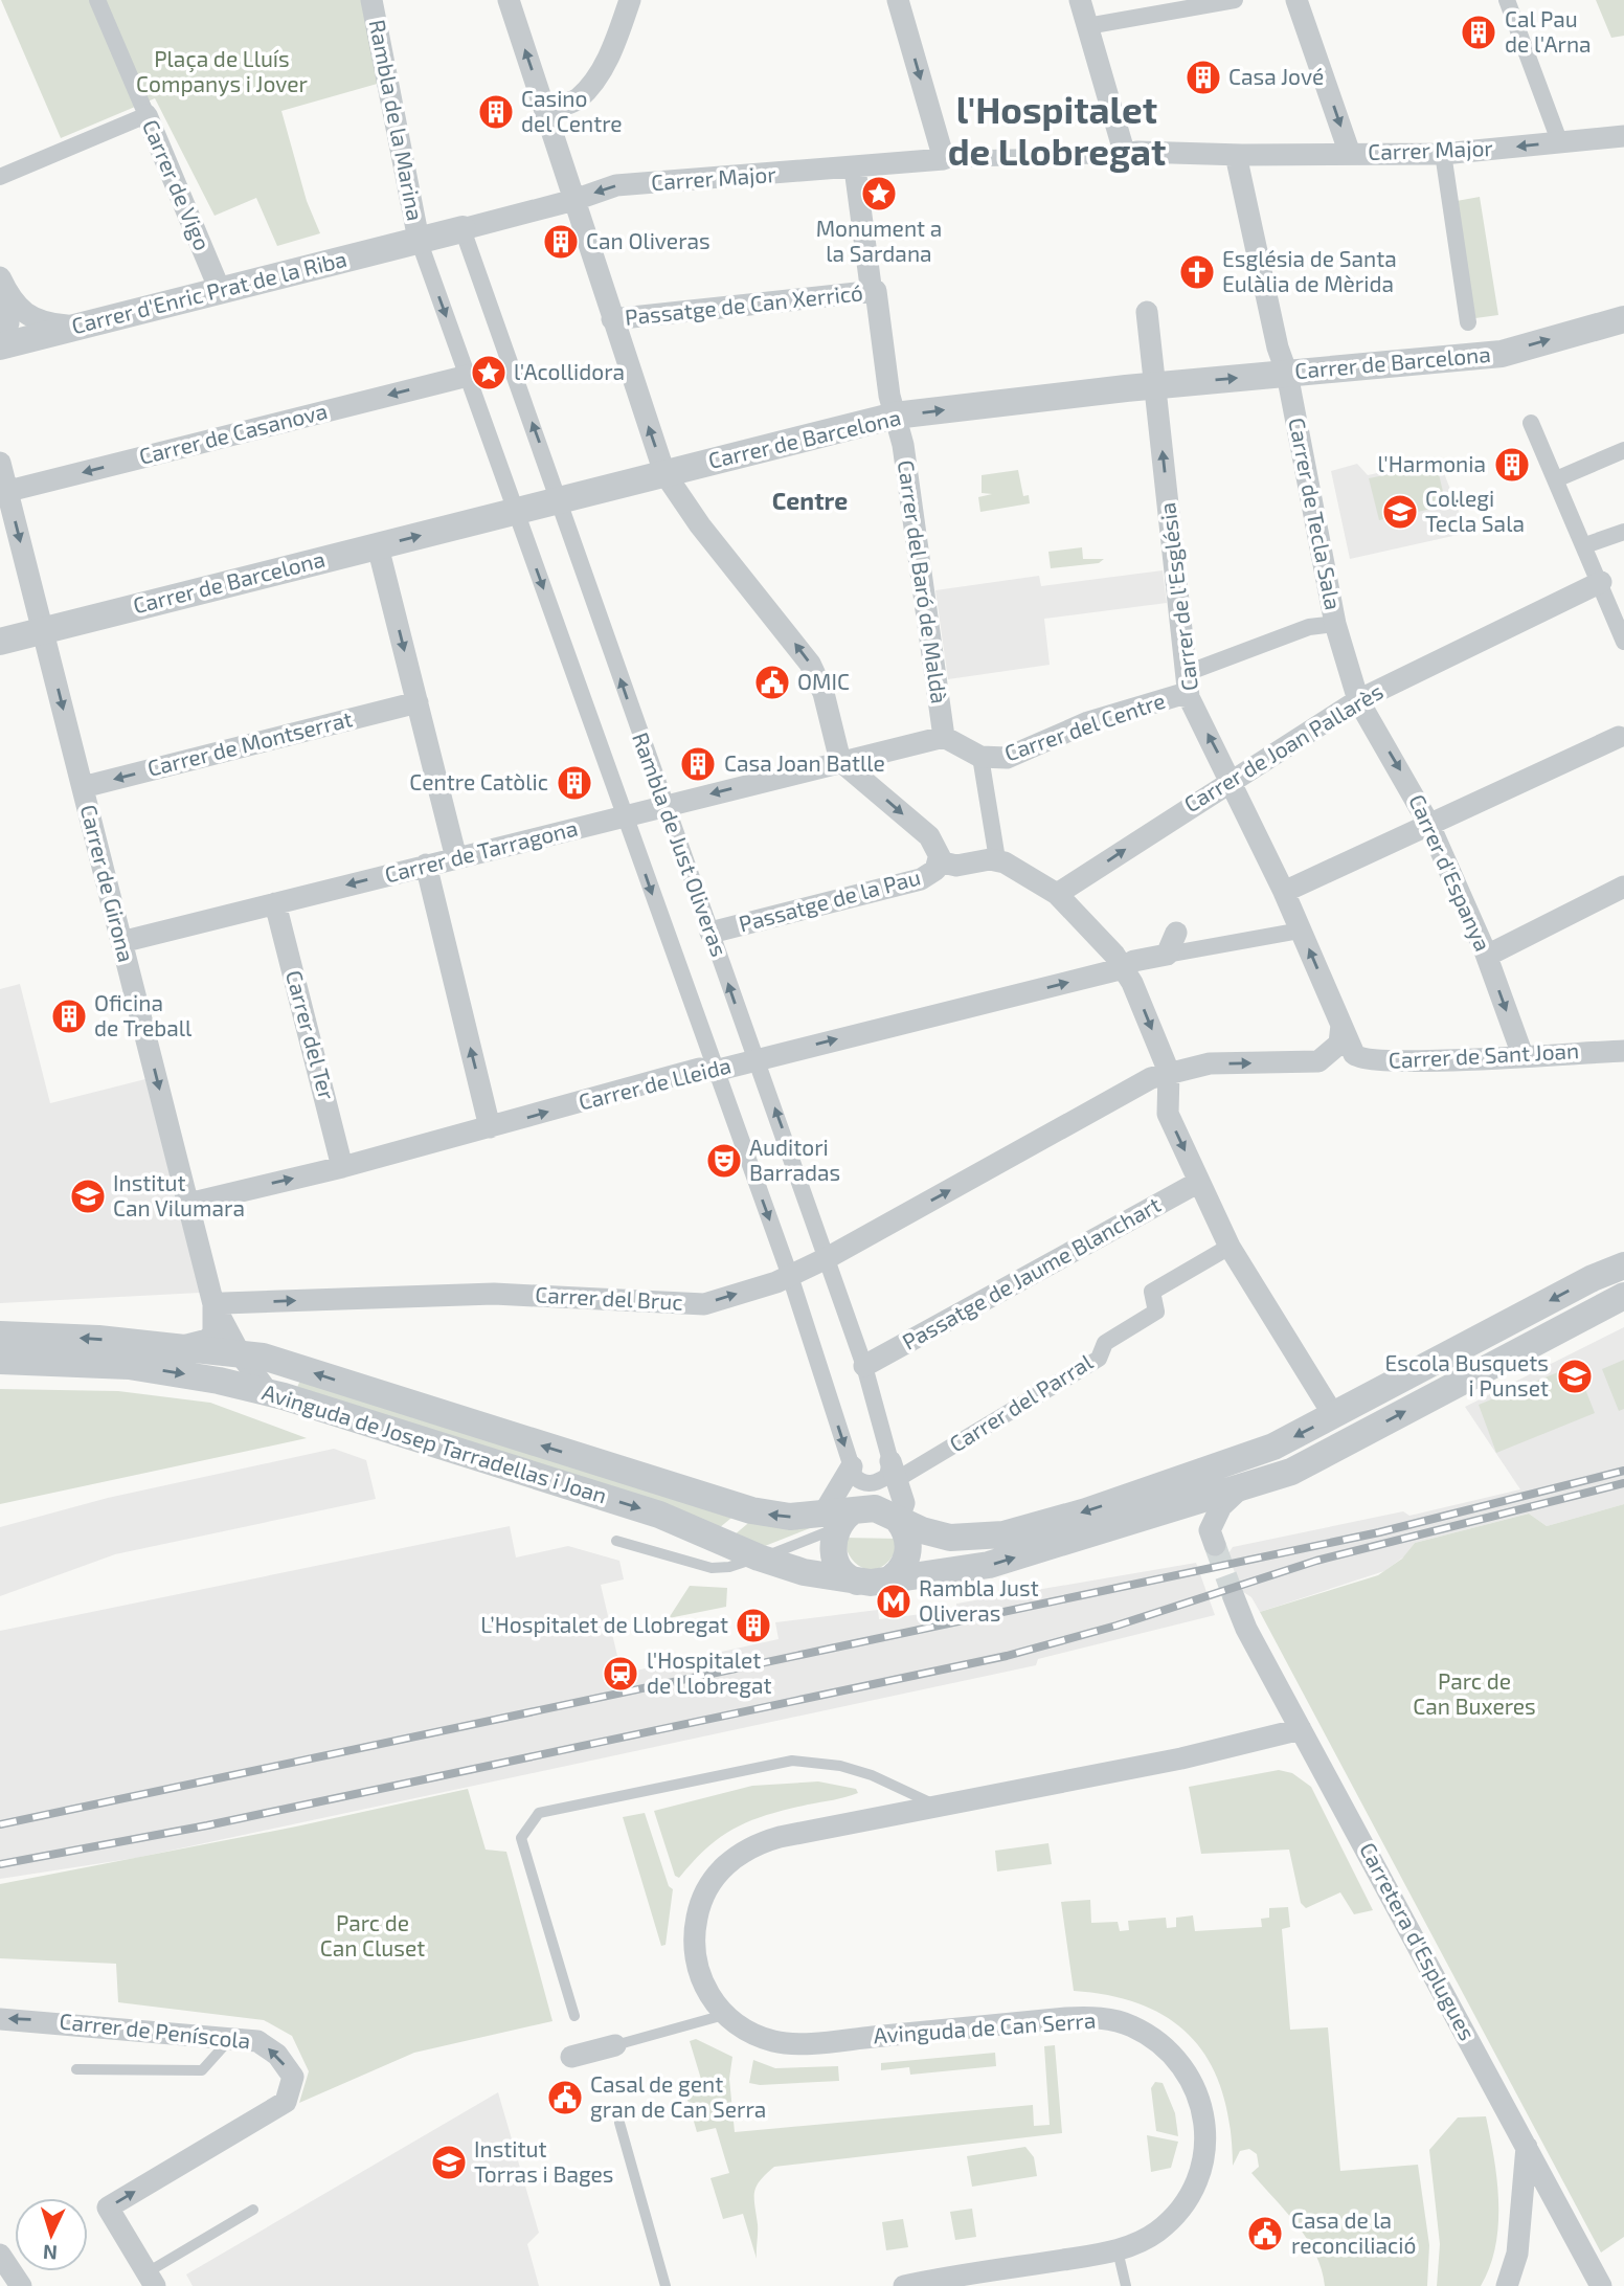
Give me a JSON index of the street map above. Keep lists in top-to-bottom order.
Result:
{
  "streets": {
    "street": [
      "Rambla de la Marina",
      "Carrer Major",
      "Carrer de Vigo",
      "Carrer d'Enric Prat de la Riba",
      "Passatge de Can Xerricó",
      "Carrer de Barcelona",
      "Carrer de Casanova",
      "Carrer de Tecla Sala",
      "Carrer del Baró de Maldà",
      "Carrer de l'Església",
      "Carrer del Centre",
      "Carrer de Montserrat",
      "Carrer de Joan Pallarès",
      "Rambla de Just Oliveras",
      "Carrer de Tarragona",
      "Carrer d'Espanya",
      "Carrer de Girona",
      "Passatge de la Pau",
      "Carrer del Ter",
      "Carrer de Sant Joan",
      "Carrer de Lleida",
      "Passatge de Jaume Blanchart",
      "Carrer del Bruc",
      "Carrer del Parral",
      "Avinguda de Josep Tarradellas i Joan",
      "Carretera d'Esplugues",
      "Avinguda de Can Serra",
      "Carrer de Peníscola"
    ]
  },
  "crossings": [
    ["Rambla de la Marina", "Carrer d'Enric Prat de la Riba"],
    ["Rambla de la Marina", "Rambla de Just Oliveras"],
    ["Carrer Major", "Carrer de Tecla Sala"],
    ["Carrer Major", "Carrer del Baró de Maldà"],
    ["Carrer de Vigo", "Carrer d'Enric Prat de la Riba"],
    ["Carrer d'Enric Prat de la Riba", "Rambla de Just Oliveras"],
    ["Passatge de Can Xerricó", "Carrer del Baró de Maldà"],
    ["Carrer de Barcelona", "Carrer de Tecla Sala"],
    ["Carrer de Barcelona", "Carrer del Baró de Maldà"],
    ["Carrer de Barcelona", "Carrer de l'Església"],
    ["Carrer de Barcelona", "Rambla de Just Oliveras"],
    ["Carrer de Barcelona", "Carrer de Girona"],
    ["Carrer de Casanova", "Rambla de Just Oliveras"],
    ["Carrer de Casanova", "Carrer de Girona"],
    ["Carrer de Tecla Sala", "Carrer de Joan Pallarès"],
    ["Carrer de Tecla Sala", "Carrer d'Espanya"],
    ["Carrer del Baró de Maldà", "Carrer de Tarragona"],
    ["Carrer de l'Església", "Carrer del Centre"],
    ["Carrer de l'Església", "Carrer de Joan Pallarès"],
    ["Carrer de l'Església", "Carrer de Sant Joan"],
    ["Carrer de Montserrat", "Carrer de Girona"],
    ["Carrer de Joan Pallarès", "Carrer d'Espanya"],
    ["Rambla de Just Oliveras", "Carrer de Tarragona"],
    ["Rambla de Just Oliveras", "Passatge de la Pau"],
    ["Rambla de Just Oliveras", "Carrer de Lleida"],
    ["Rambla de Just Oliveras", "Passatge de Jaume Blanchart"],
    ["Rambla de Just Oliveras", "Carrer del Bruc"],
    ["Rambla de Just Oliveras", "Carrer del Parral"],
    ["Rambla de Just Oliveras", "Avinguda de Josep Tarradellas i Joan"],
    ["Carrer de Tarragona", "Carrer de Girona"],
    ["Carrer de Tarragona", "Carrer del Ter"],
    ["Carrer d'Espanya", "Carrer de Sant Joan"],
    ["Carrer de Girona", "Carrer de Lleida"],
    ["Carrer de Girona", "Carrer del Bruc"],
    ["Carrer de Girona", "Avinguda de Josep Tarradellas i Joan"],
    ["Carrer del Ter", "Carrer de Lleida"],
    ["Carretera d'Esplugues", "Avinguda de Can Serra"]
  ],
  "one_way": [
    "Carrer Major",
    "Carrer de Casanova",
    "Carrer de l'Església",
    "Carrer de Montserrat",
    "Carrer de Tarragona",
    "Carrer d'Espanya",
    "Carrer de Girona",
    "Carrer de Lleida",
    "Carrer del Bruc"
  ],
  "districts": ["l'Hospitalet de Llobregat", "Centre"],
  "parks": ["Plaça de Lluís Companys i Jover", "Parc de Can Buxeres", "Parc de Can Cluset"],
  "places": {
    "building": [
      "Cal Pau de l'Arna",
      "Casa Jové",
      "Casino del Centre",
      "Can Oliveras",
      "l'Harmonia",
      "Casa Joan Batlle",
      "Centre Catòlic",
      "Oficina de Treball",
      "L’Hospitalet de Llobregat"
    ],
    "place": ["Monument a la Sardana", "l'Acollidora"],
    "church": ["Església de Santa Eulàlia de Mèrida"],
    "school or university": [
      "Col·legi Tecla Sala",
      "Institut Can Vilumara",
      "Escola Busquets i Punset",
      "Institut Torras i Bages"
    ],
    "public building": ["OMIC", "Casal de gent gran de Can Serra", "Casa de la reconciliació"],
    "theatre": ["Auditori Barradas"],
    "metro station": ["Rambla Just Oliveras"],
    "station": ["l'Hospitalet de Llobregat"]
  },
  "north": "bottom"
}
